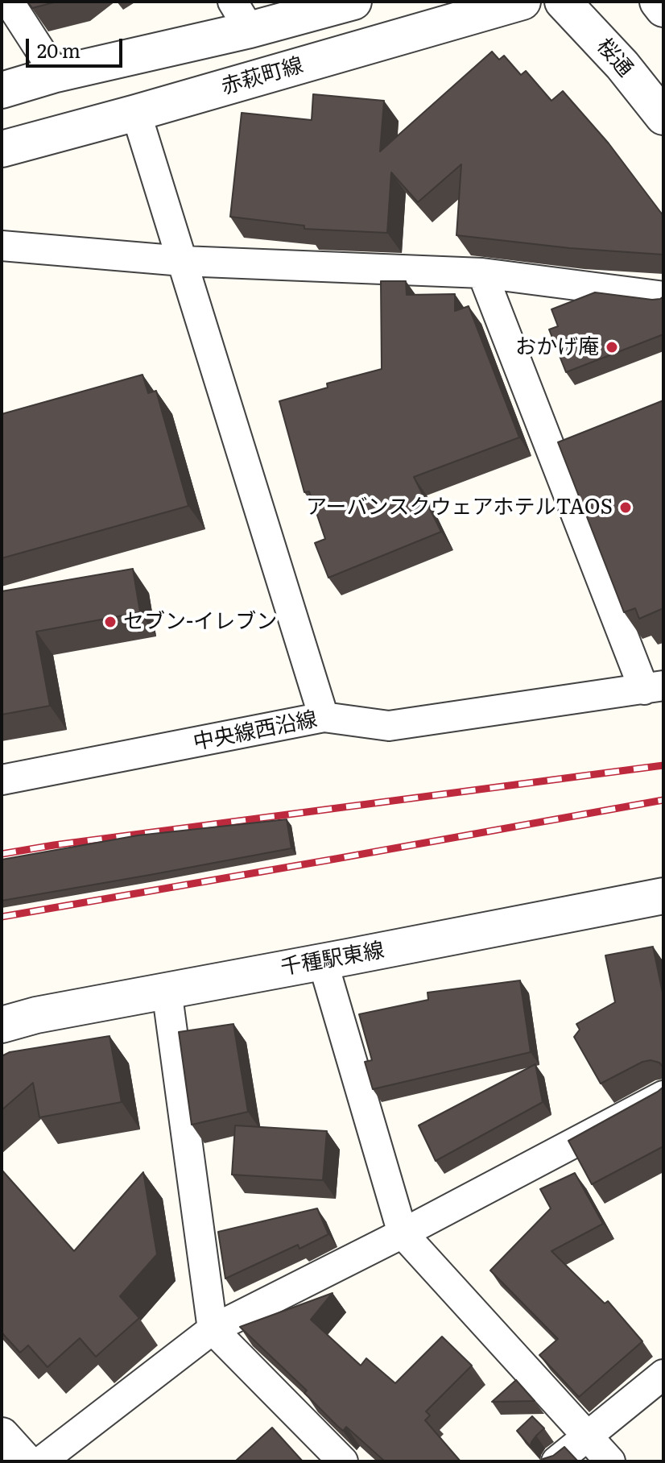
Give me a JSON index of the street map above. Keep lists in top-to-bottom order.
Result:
{
  "streets": {
    "street": [
      "桜通",
      "赤萩町線",
      "中央線西沿線",
      "千種駅東線"
    ]
  },
  "places": ["おかげ庵", "アーバンスクウェアホテルTAOS", "セブン-イレブン"],
  "scale_bar": "20 m"
}
